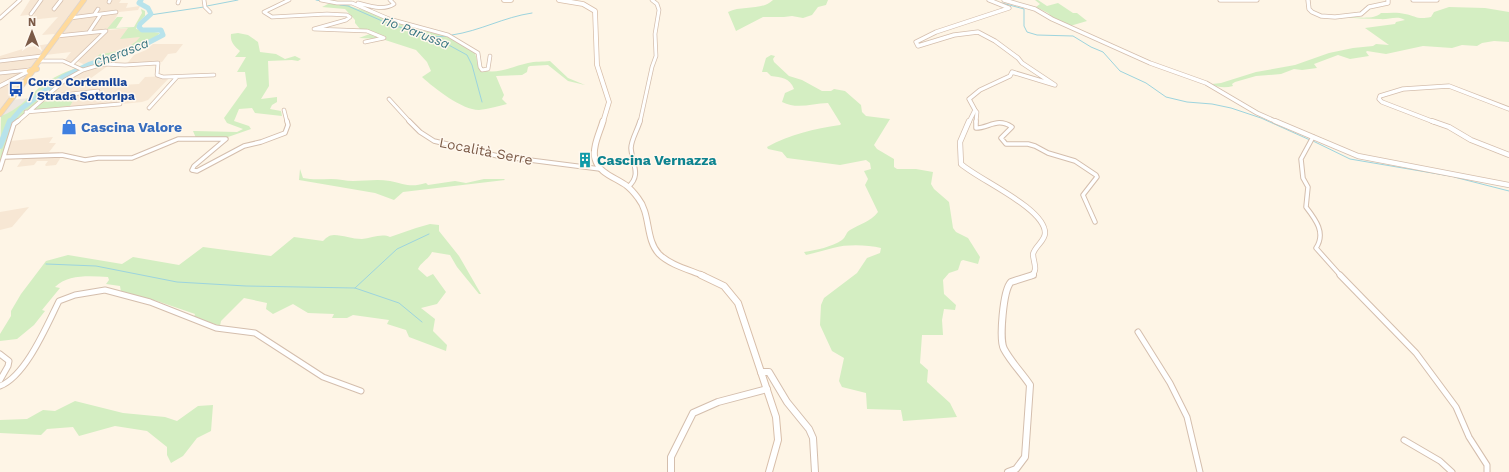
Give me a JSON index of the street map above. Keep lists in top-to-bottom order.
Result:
{
  "streets": {
    "street": ["Località Serre"]
  },
  "water": ["rio Parussa", "Cherasca"],
  "places": {
    "bus stop": ["Corso Cortemilia / Strada Sottoripa"],
    "shop": ["Cascina Valore"],
    "building": ["Cascina Vernazza"]
  },
  "north": "top"
}
